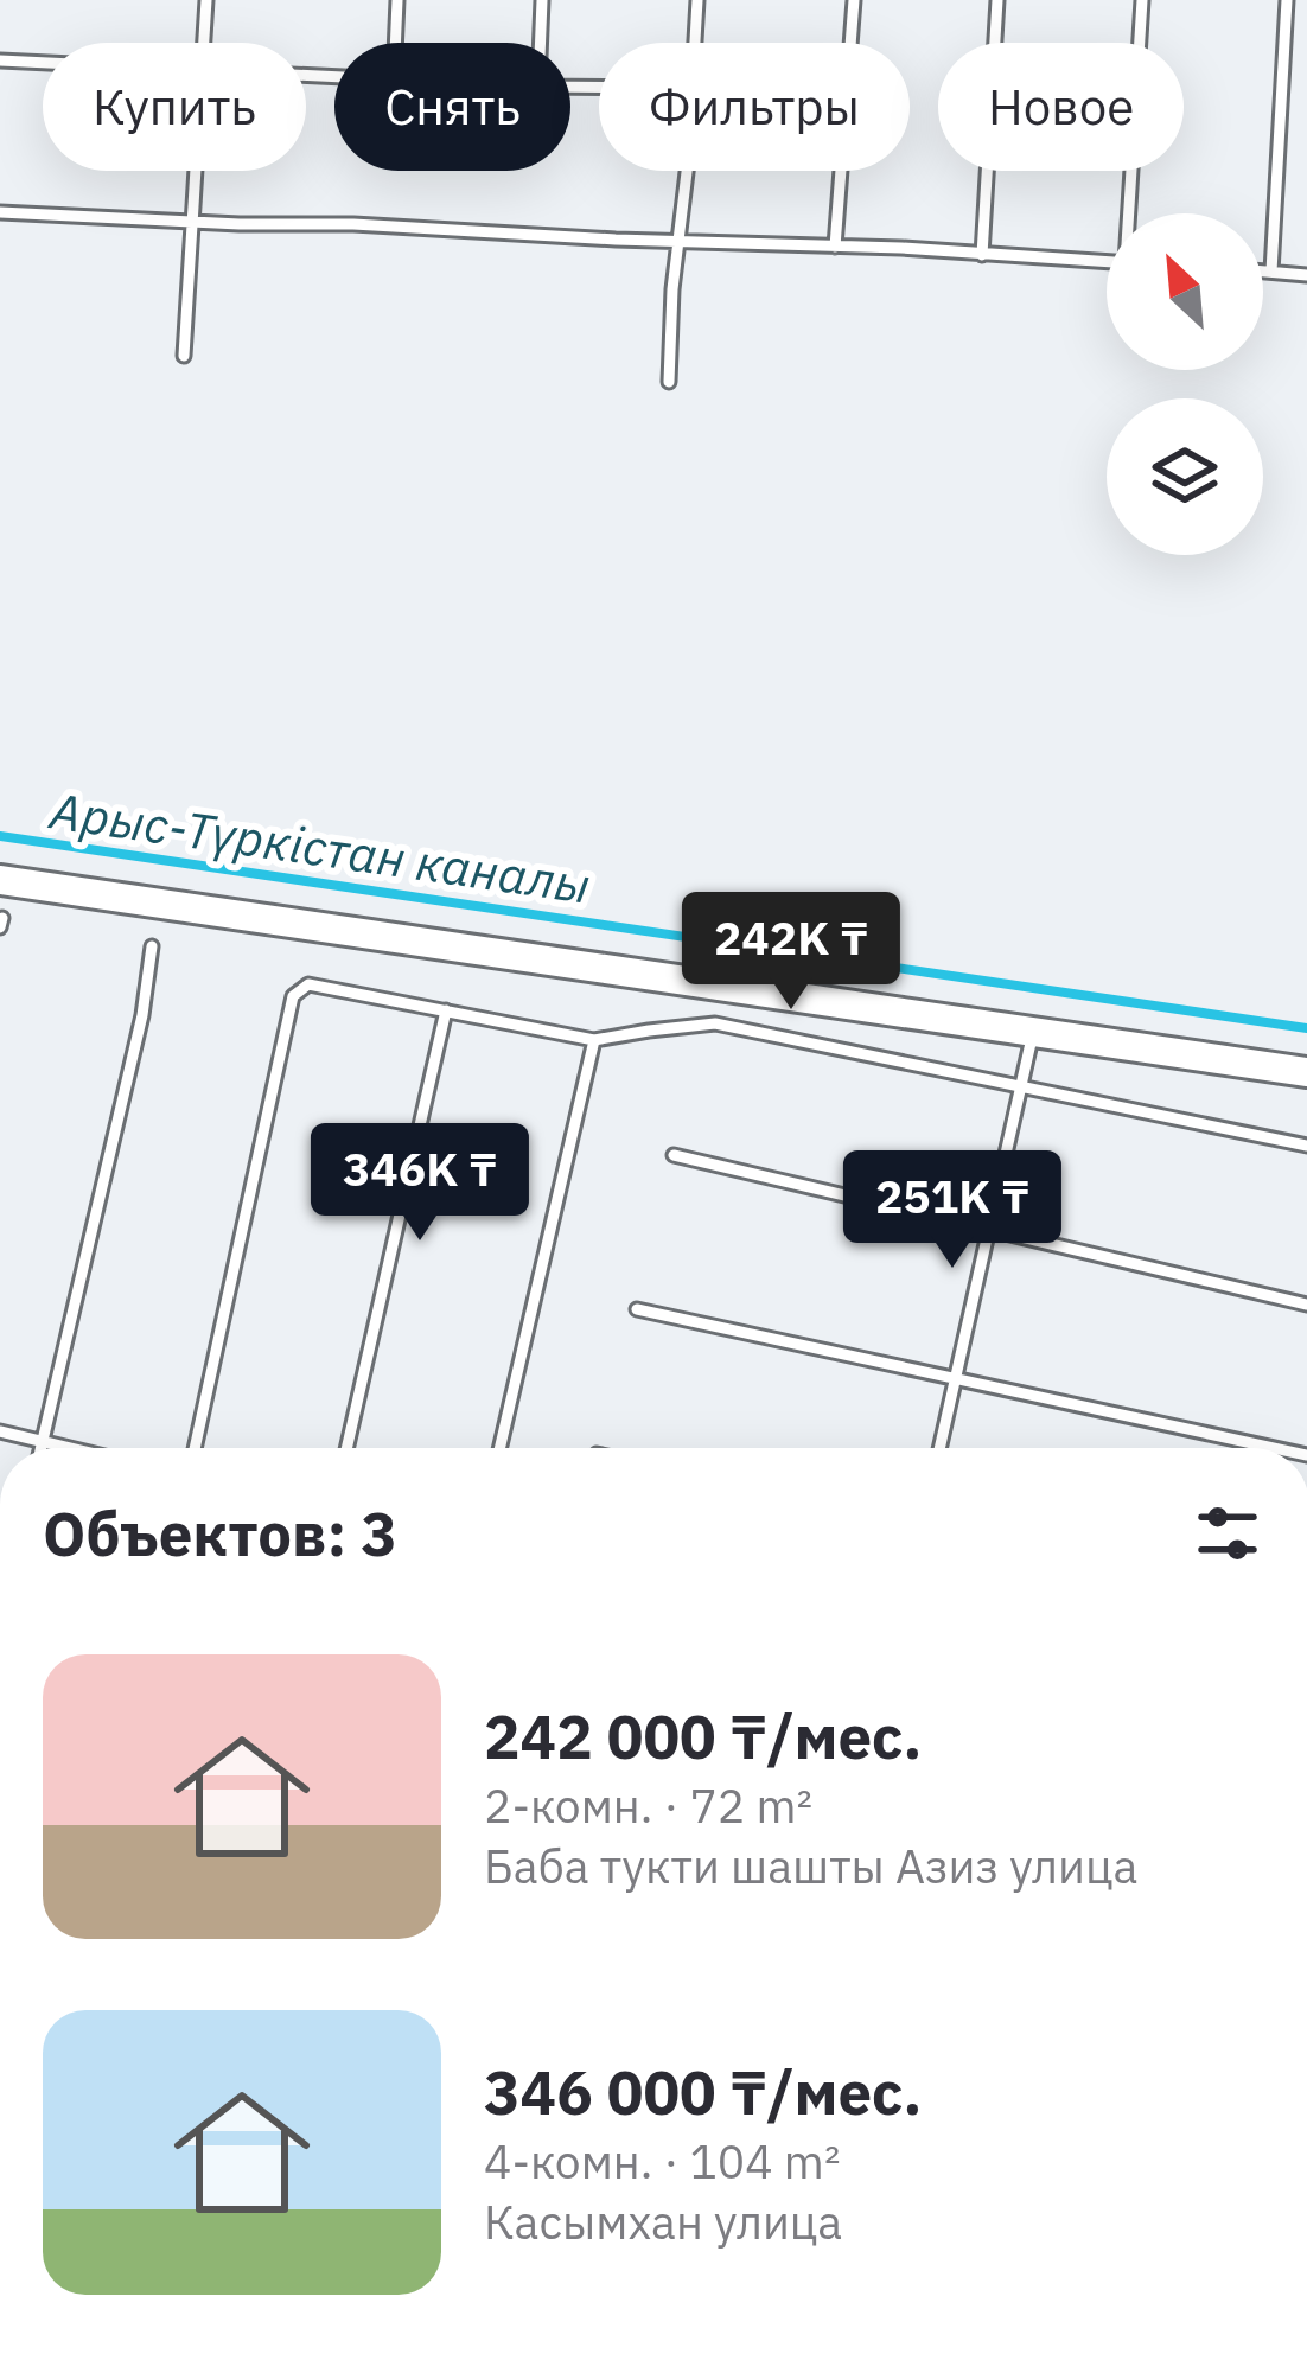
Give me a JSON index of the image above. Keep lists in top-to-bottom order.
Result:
{
  "water": ["Арыс-Түркістан каналы"],
  "north": "top left",
  "page": {
    "chip": [
      "Купить",
      "Снять",
      "Фильтры",
      "Новое"
    ],
    "price": ["242K ₸", "346K ₸", "251K ₸"],
    "heading": "Объектов: 3",
    "list": [
      {
        "name": "242 000 ₸/мес.",
        "note": "2-комн. · 72 m² · Баба тукти шашты Азиз улица"
      },
      {
        "name": "346 000 ₸/мес.",
        "note": "4-комн. · 104 m² · Касымхан улица"
      }
    ]
  }
}
